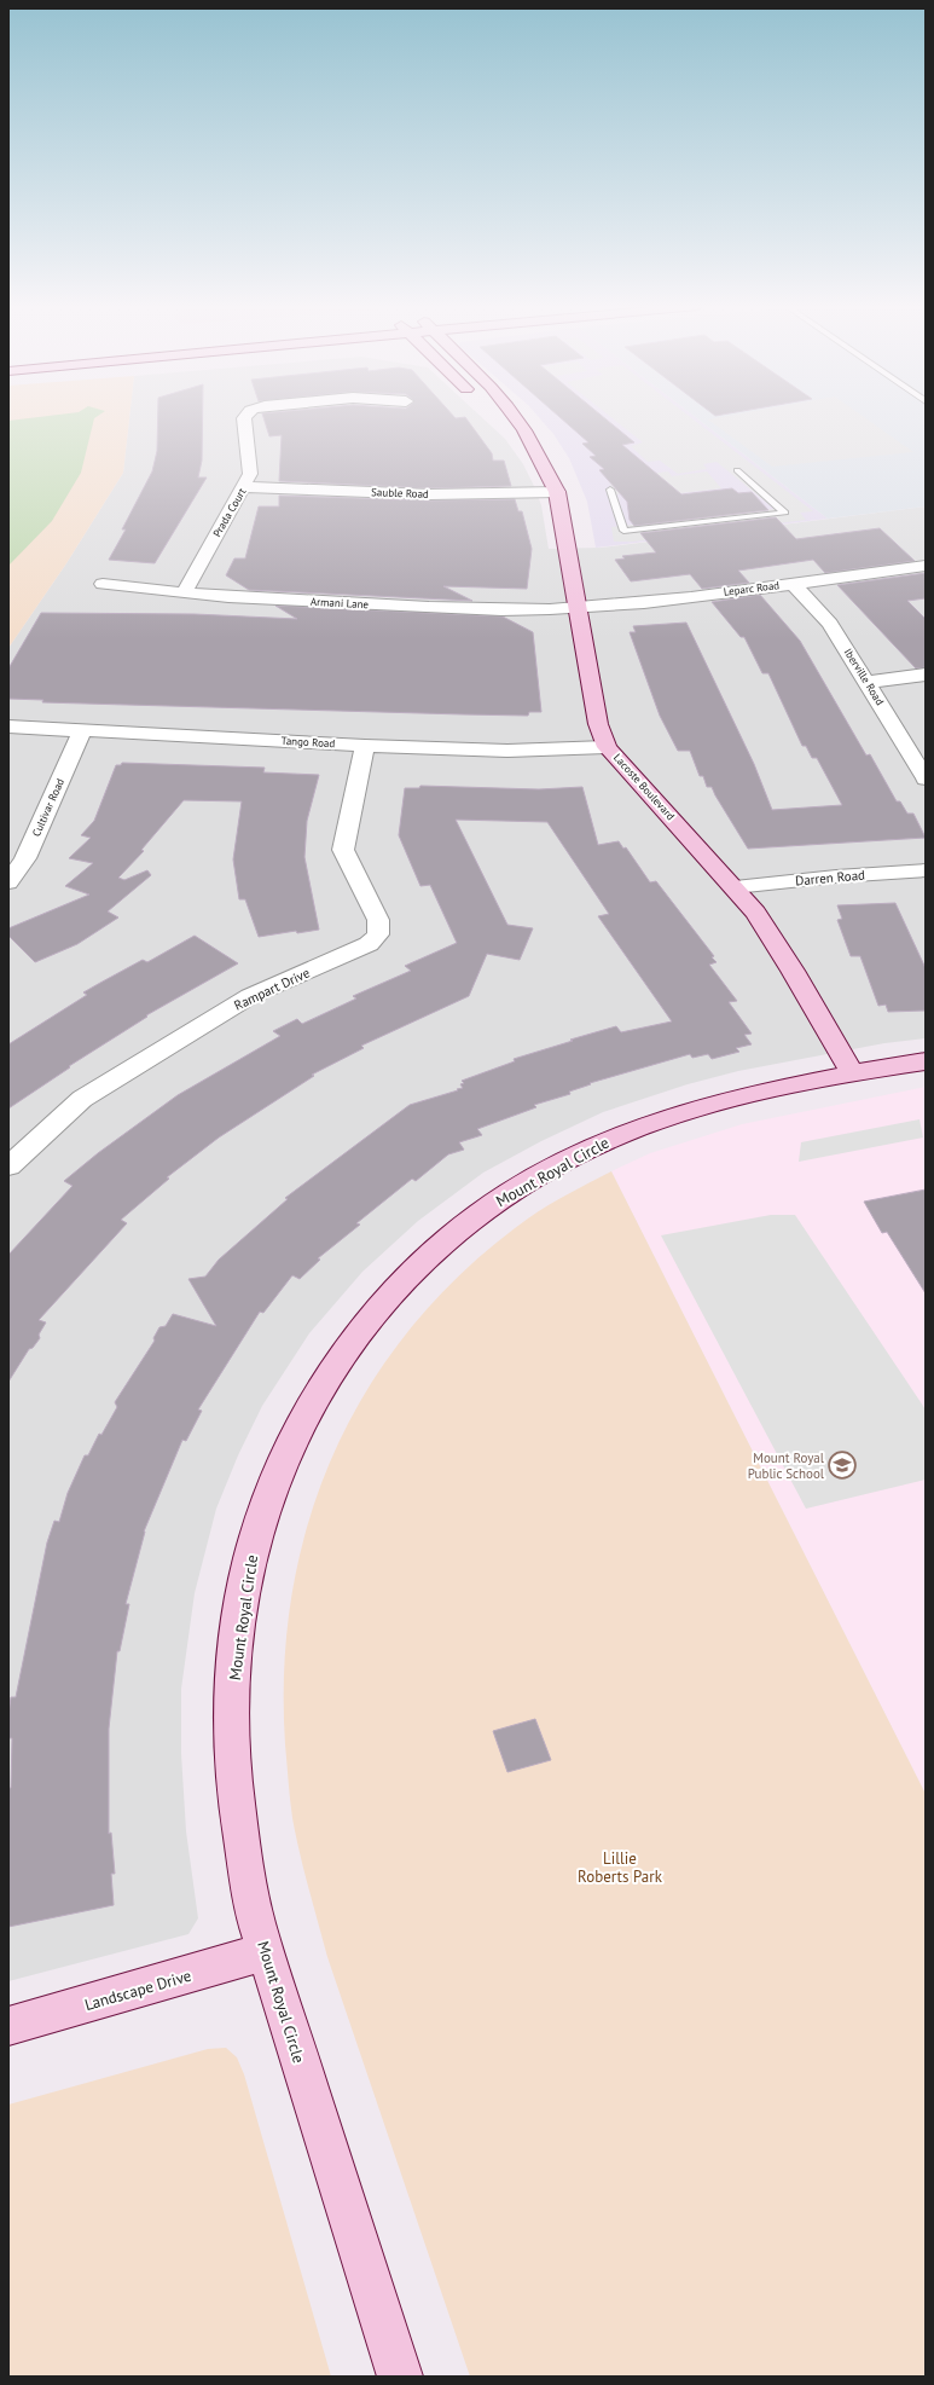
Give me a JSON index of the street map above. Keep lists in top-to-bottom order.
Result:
{
  "streets": {
    "street": [
      "Sauble Road",
      "Prada Court",
      "Leparc Road",
      "Armani Lane",
      "Iberville Road",
      "Tango Road",
      "Lacoste Boulevard",
      "Cultivar Road",
      "Darren Road",
      "Rampart Drive",
      "Mount Royal Circle",
      "Landscape Drive"
    ]
  },
  "crossings": [
    ["Sauble Road", "Prada Court"],
    ["Sauble Road", "Lacoste Boulevard"],
    ["Prada Court", "Armani Lane"],
    ["Leparc Road", "Armani Lane"],
    ["Leparc Road", "Iberville Road"],
    ["Leparc Road", "Lacoste Boulevard"],
    ["Armani Lane", "Lacoste Boulevard"],
    ["Tango Road", "Lacoste Boulevard"],
    ["Tango Road", "Cultivar Road"],
    ["Tango Road", "Rampart Drive"],
    ["Lacoste Boulevard", "Darren Road"],
    ["Lacoste Boulevard", "Mount Royal Circle"],
    ["Mount Royal Circle", "Landscape Drive"]
  ],
  "parks": ["Lillie Roberts Park"],
  "places": {
    "school or university": ["Mount Royal Public School"]
  }
}
